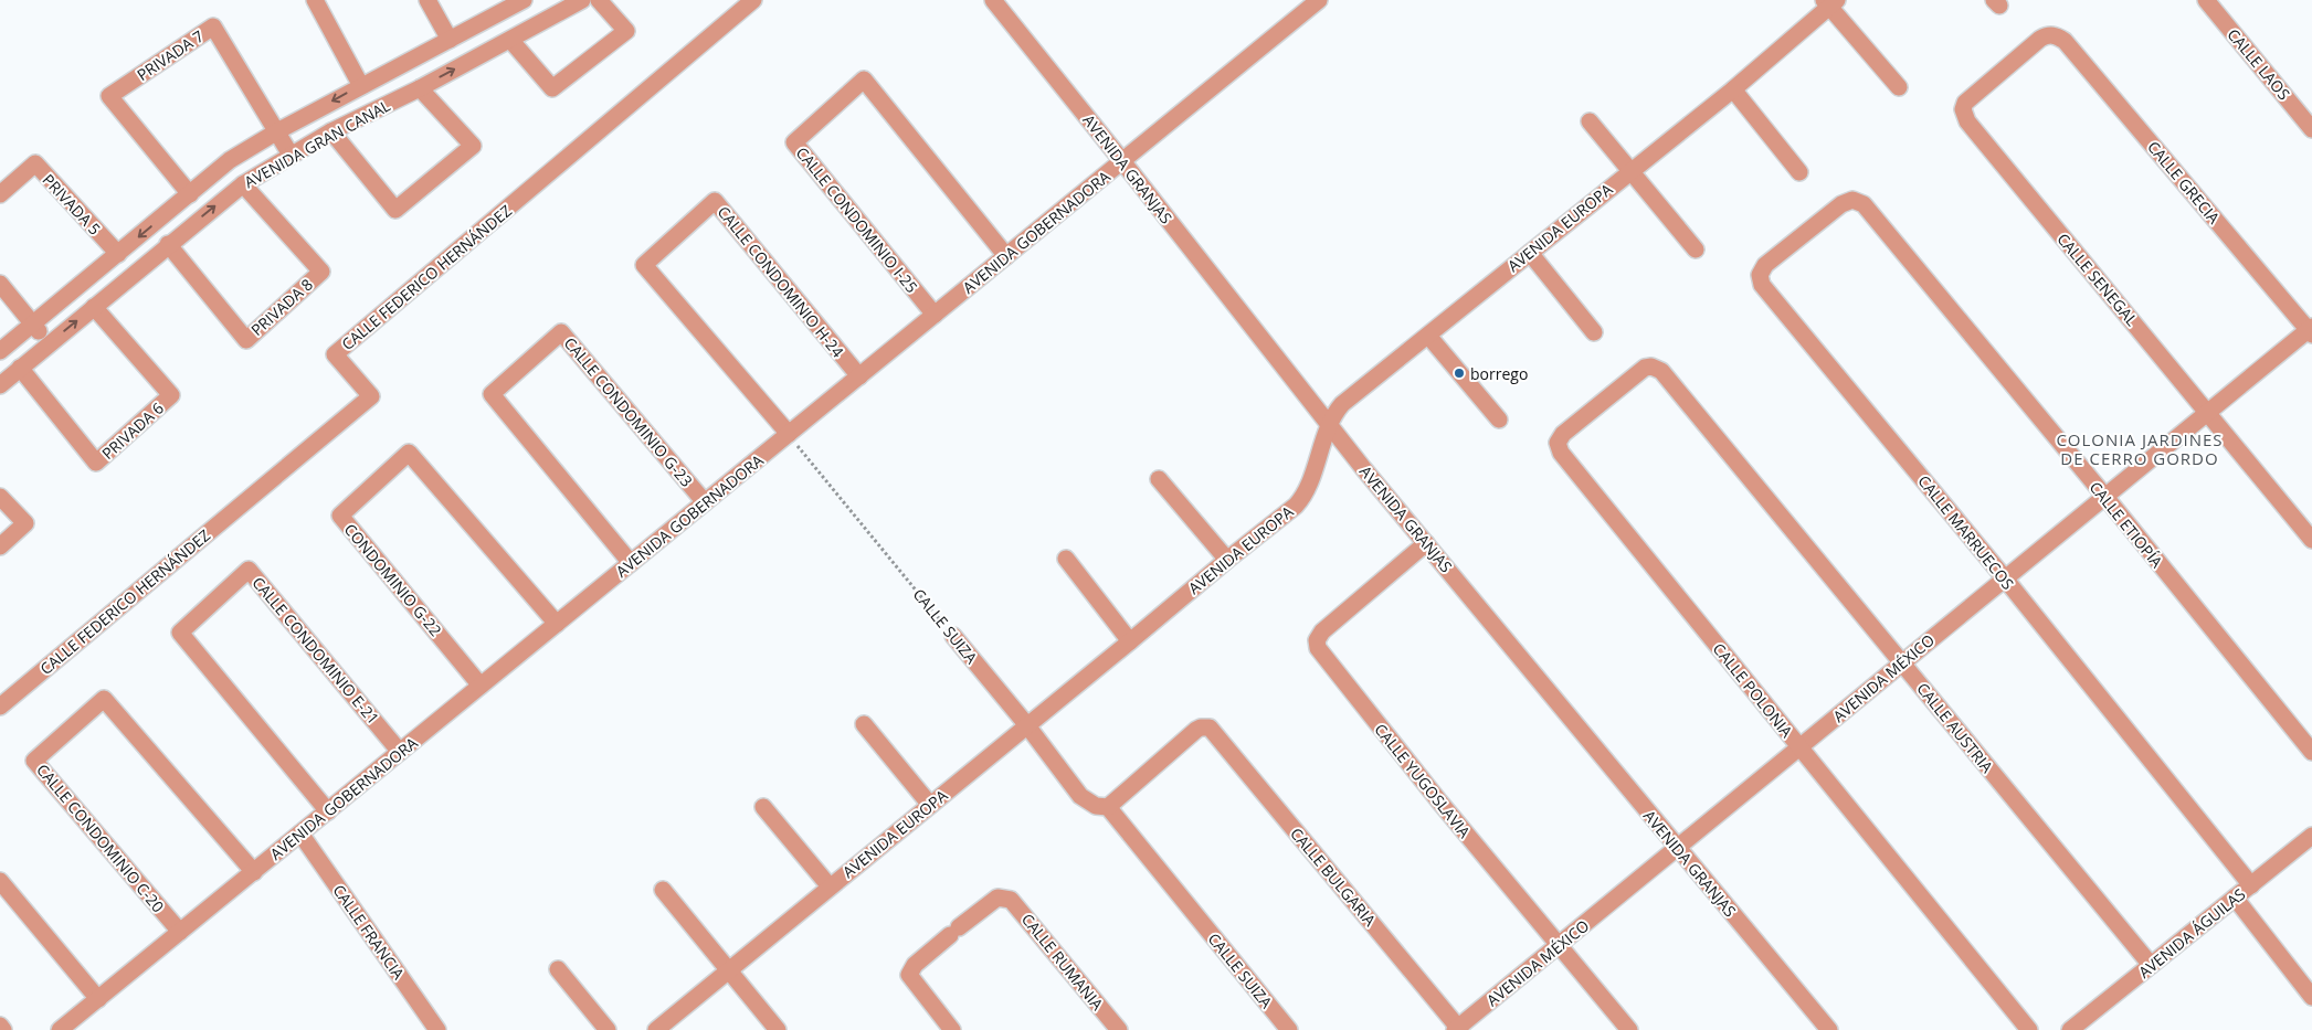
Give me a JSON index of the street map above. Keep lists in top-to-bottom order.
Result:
{
  "streets": {
    "street": [
      "PRIVADA 7",
      "CALLE LAOS",
      "AVENIDA GRAN CANAL",
      "AVENIDA GRANJAS",
      "CALLE GRECIA",
      "PRIVADA 5",
      "CALLE CONDOMINIO I-25",
      "AVENIDA EUROPA",
      "AVENIDA GOBERNADORA",
      "CALLE FEDERICO HERNÁNDEZ",
      "CALLE SENEGAL",
      "CALLE CONDOMINIO H-24",
      "PRIVADA 8",
      "CALLE CONDOMINIO G-23",
      "PRIVADA 6",
      "CALLE ETIOPÍA",
      "CALLE MARRUECOS",
      "CONDOMINIO G-22",
      "CALLE SUIZA",
      "CALLE CONDOMINIO E-21",
      "AVENIDA MÉXICO",
      "CALLE POLONIA",
      "CALLE AUSTRIA",
      "CALLE YUGOSLAVIA",
      "CALLE CONDOMINIO C-20",
      "CALLE BULGARIA",
      "CALLE FRANCIA",
      "AVENIDA ÁGUILAS",
      "CALLE RUMANIA"
    ]
  },
  "crossings": [
    ["PRIVADA 7", "AVENIDA GRAN CANAL"],
    ["AVENIDA GRAN CANAL", "PRIVADA 5"],
    ["AVENIDA GRAN CANAL", "PRIVADA 8"],
    ["AVENIDA GRAN CANAL", "PRIVADA 6"],
    ["AVENIDA GRANJAS", "AVENIDA EUROPA"],
    ["AVENIDA GRANJAS", "AVENIDA GOBERNADORA"],
    ["AVENIDA GRANJAS", "AVENIDA MÉXICO"],
    ["AVENIDA GRANJAS", "CALLE YUGOSLAVIA"],
    ["CALLE GRECIA", "CALLE SENEGAL"],
    ["CALLE GRECIA", "AVENIDA MÉXICO"],
    ["CALLE CONDOMINIO I-25", "AVENIDA GOBERNADORA"],
    ["AVENIDA EUROPA", "CALLE SUIZA"],
    ["AVENIDA GOBERNADORA", "CALLE CONDOMINIO H-24"],
    ["AVENIDA GOBERNADORA", "CALLE CONDOMINIO G-23"],
    ["AVENIDA GOBERNADORA", "CONDOMINIO G-22"],
    ["AVENIDA GOBERNADORA", "CALLE SUIZA"],
    ["AVENIDA GOBERNADORA", "CALLE CONDOMINIO E-21"],
    ["AVENIDA GOBERNADORA", "CALLE CONDOMINIO C-20"],
    ["AVENIDA GOBERNADORA", "CALLE FRANCIA"],
    ["CALLE SENEGAL", "AVENIDA MÉXICO"],
    ["CALLE CONDOMINIO H-24", "CALLE SUIZA"],
    ["CALLE ETIOPÍA", "CALLE MARRUECOS"],
    ["CALLE ETIOPÍA", "AVENIDA MÉXICO"],
    ["CALLE MARRUECOS", "AVENIDA MÉXICO"],
    ["CALLE MARRUECOS", "AVENIDA ÁGUILAS"],
    ["CALLE SUIZA", "CALLE BULGARIA"],
    ["AVENIDA MÉXICO", "CALLE POLONIA"],
    ["AVENIDA MÉXICO", "CALLE AUSTRIA"],
    ["AVENIDA MÉXICO", "CALLE YUGOSLAVIA"],
    ["AVENIDA MÉXICO", "CALLE BULGARIA"],
    ["CALLE POLONIA", "CALLE AUSTRIA"],
    ["CALLE AUSTRIA", "AVENIDA ÁGUILAS"]
  ],
  "districts": ["COLONIA JARDINES DE CERRO GORDO"],
  "places": ["borrego"]
}
